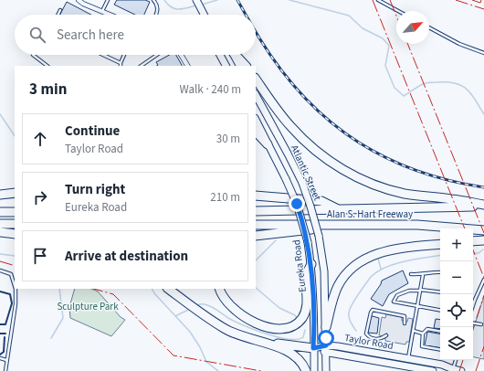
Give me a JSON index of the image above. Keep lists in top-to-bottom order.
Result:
{
  "streets": {
    "highway": ["Alan S. Hart Freeway"],
    "main road": ["Atlantic Street", "Eureka Road", "Taylor Road"]
  },
  "crossings": [
    ["Atlantic Street", "Taylor Road"],
    ["Eureka Road", "Taylor Road"]
  ],
  "parks": ["Sculpture Park"],
  "north": "top right",
  "page": {
    "search": "Search here",
    "heading": ["3 min", "Walk · 240 m"],
    "list": [
      ["Continue", "Taylor Road", "30 m"],
      ["Turn right", "Eureka Road", "210 m"],
      "Arrive at destination"
    ],
    "map_buttons": ["+", "−"]
  }
}
